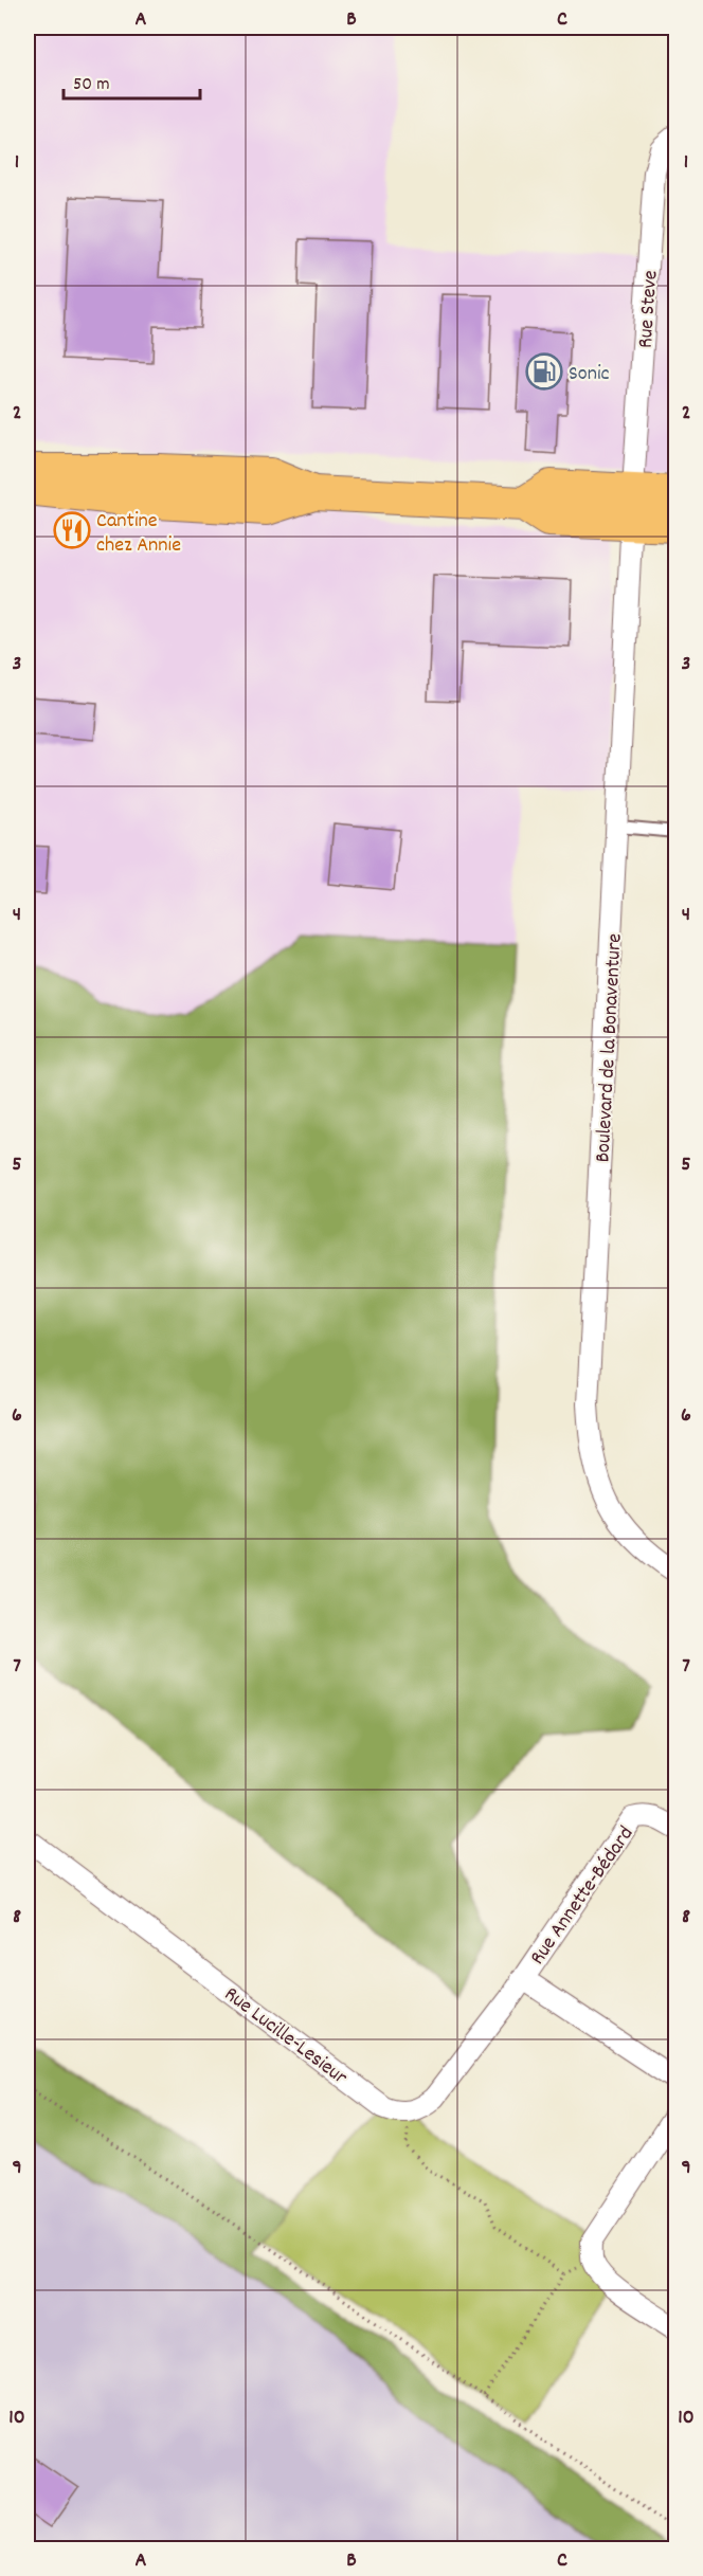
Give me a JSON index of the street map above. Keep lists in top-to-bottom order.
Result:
{
  "streets": {
    "street": [
      "Rue Steve",
      "Boulevard de la Bonaventure",
      "Rue Annette-Bédard",
      "Rue Lucille-Lesieur"
    ]
  },
  "crossings": [
    ["Rue Steve", "Boulevard de la Bonaventure"]
  ],
  "places": {
    "fuel station": ["Sonic"],
    "restaurant": ["Cantine chez Annie"]
  },
  "scale_bar": "50 m",
  "grid": {
    "columns": ["A", "B", "C"],
    "rows": [
      "1",
      "2",
      "3",
      "4",
      "5",
      "6",
      "7",
      "8",
      "9",
      "10"
    ]
  }
}
